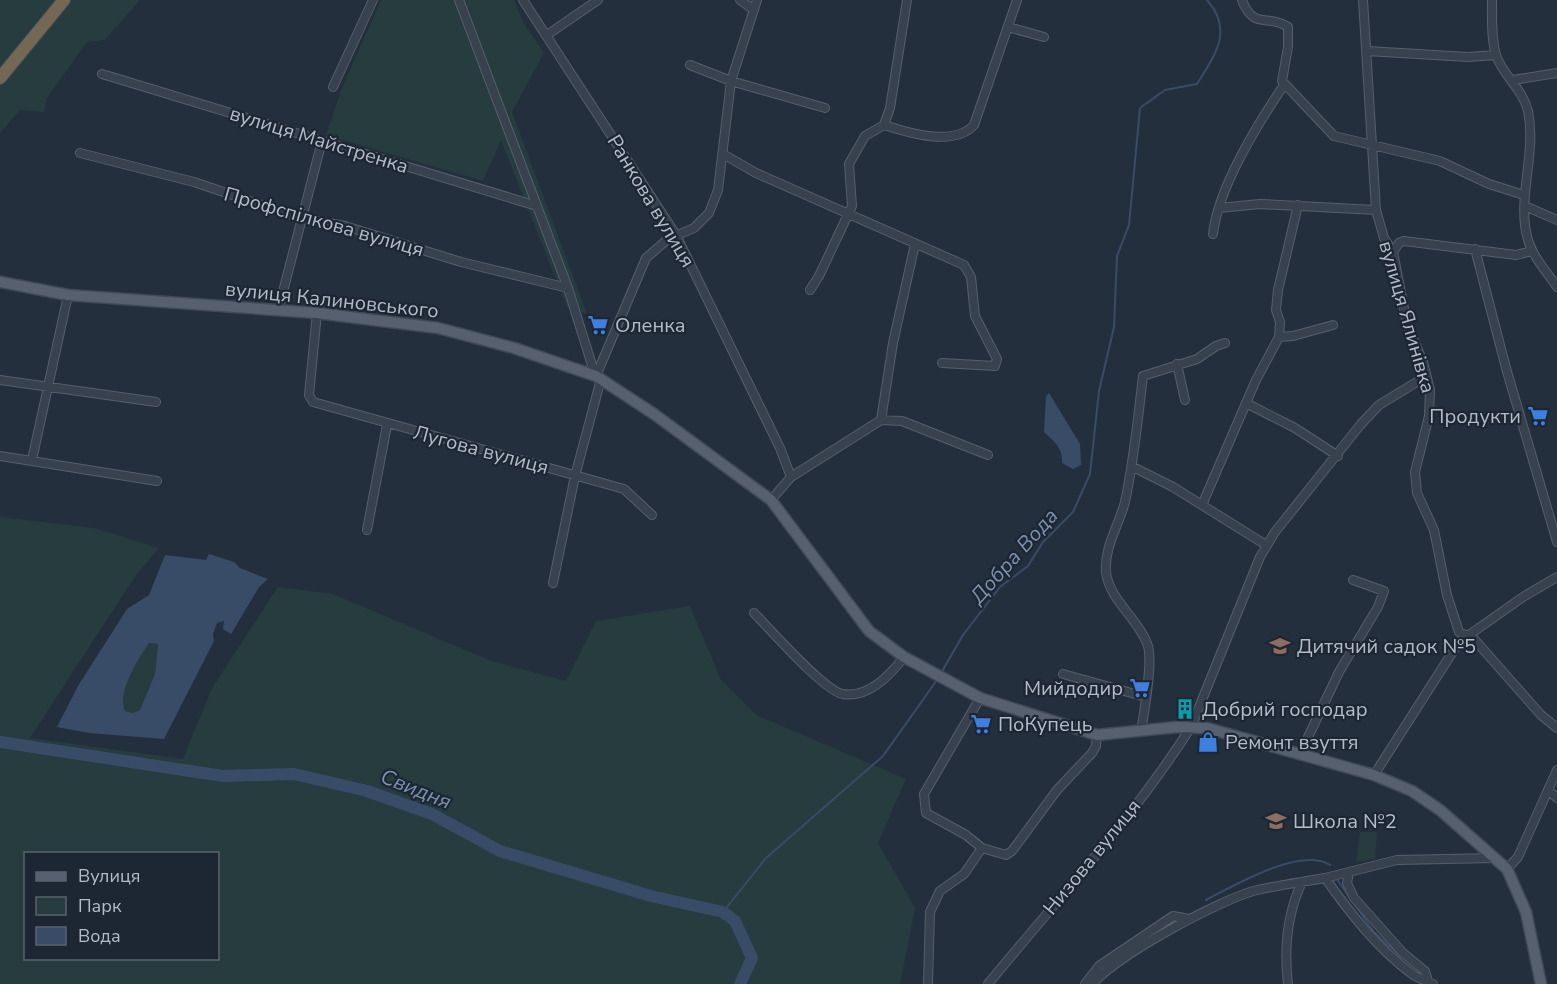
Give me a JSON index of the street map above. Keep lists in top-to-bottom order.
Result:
{
  "streets": {
    "main road": ["вулиця Калиновського"],
    "street": [
      "вулиця Майстренка",
      "Ранкова вулиця",
      "Профспілкова вулиця",
      "вулиця Ялинівка",
      "Лугова вулиця",
      "Низова вулиця"
    ]
  },
  "crossings": [
    ["вулиця Калиновського", "Лугова вулиця"],
    ["вулиця Ялинівка", "Низова вулиця"]
  ],
  "water": ["Добра Вода", "Свидня"],
  "places": {
    "supermarket": [
      "Оленка",
      "Продукти",
      "Мийдодир",
      "ПоКупець"
    ],
    "school or university": ["Дитячий садок №5", "Школа №2"],
    "building": ["Добрий господар"],
    "shop": ["Ремонт взуття"]
  },
  "legend": ["Вулиця", "Парк", "Вода"]
}
